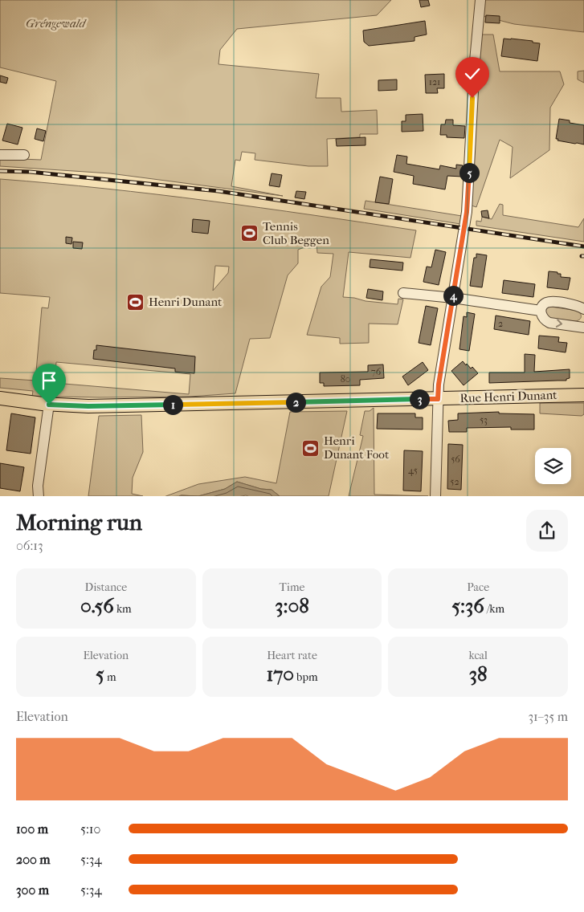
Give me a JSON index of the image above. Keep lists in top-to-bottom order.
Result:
{
  "streets": {
    "main road": ["Rue Henri Dunant"]
  },
  "parks": ["Gréngewald"],
  "places": {
    "sports": ["Tennis Club Beggen", "Henri Dunant", "Henri Dunant Foot"]
  },
  "house_numbers": [
    "121",
    "2",
    "76",
    "80",
    "53",
    "56",
    "45",
    "52"
  ],
  "page": {
    "pins": [
      "5",
      "4",
      "3",
      "2",
      "1"
    ],
    "heading": ["Morning run", "06:13"],
    "stats": [
      ["Distance", "0.56 km"],
      ["Time", "3:08"],
      ["Pace", "5:36 /km"],
      ["Elevation", "5 m"],
      ["Heart rate", "170 bpm"],
      ["kcal", "38"]
    ],
    "chart": ["Elevation", "31–35 m"],
    "list": [
      {
        "name": "100 m",
        "note": "5:10"
      },
      {
        "name": "200 m",
        "note": "5:34"
      },
      {
        "name": "300 m",
        "note": "5:34"
      }
    ]
  }
}
